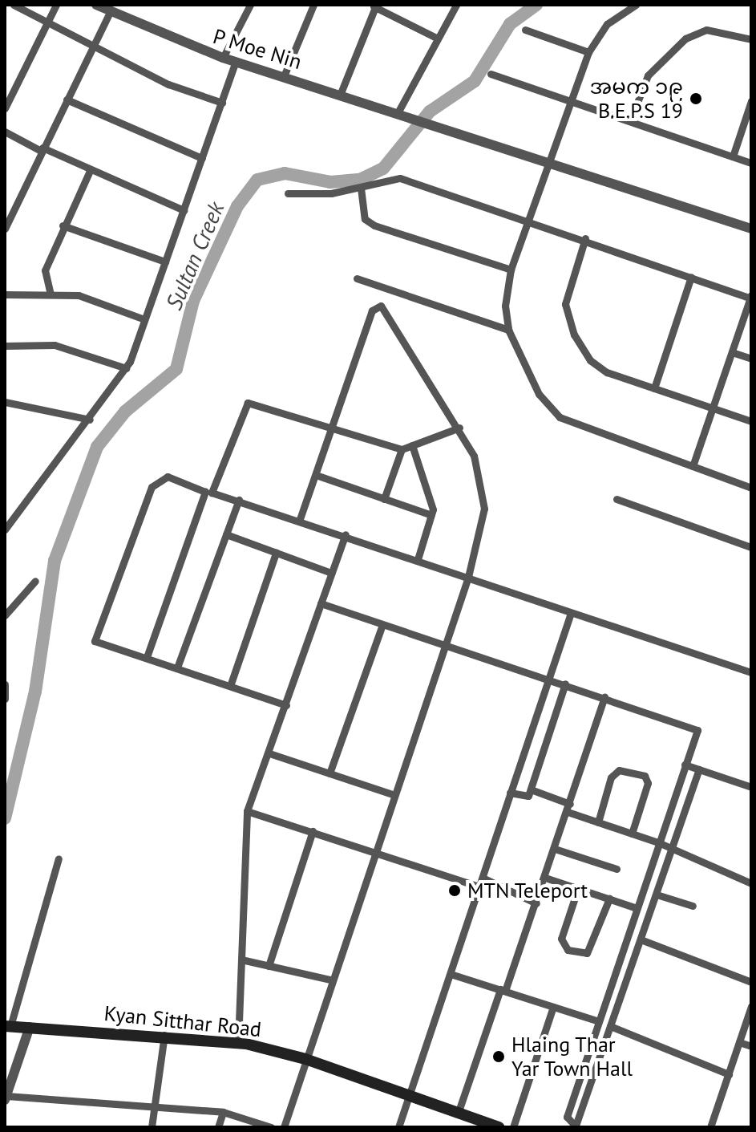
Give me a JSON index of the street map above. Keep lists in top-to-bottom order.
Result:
{
  "streets": {
    "main road": ["Kyan Sitthar Road"],
    "street": ["P Moe Nin"]
  },
  "water": ["Sultan Creek"],
  "places": ["အမက ၁၉ B.E.P.S 19", "MTN Teleport", "Hlaing Thar Yar Town Hall"]
}
